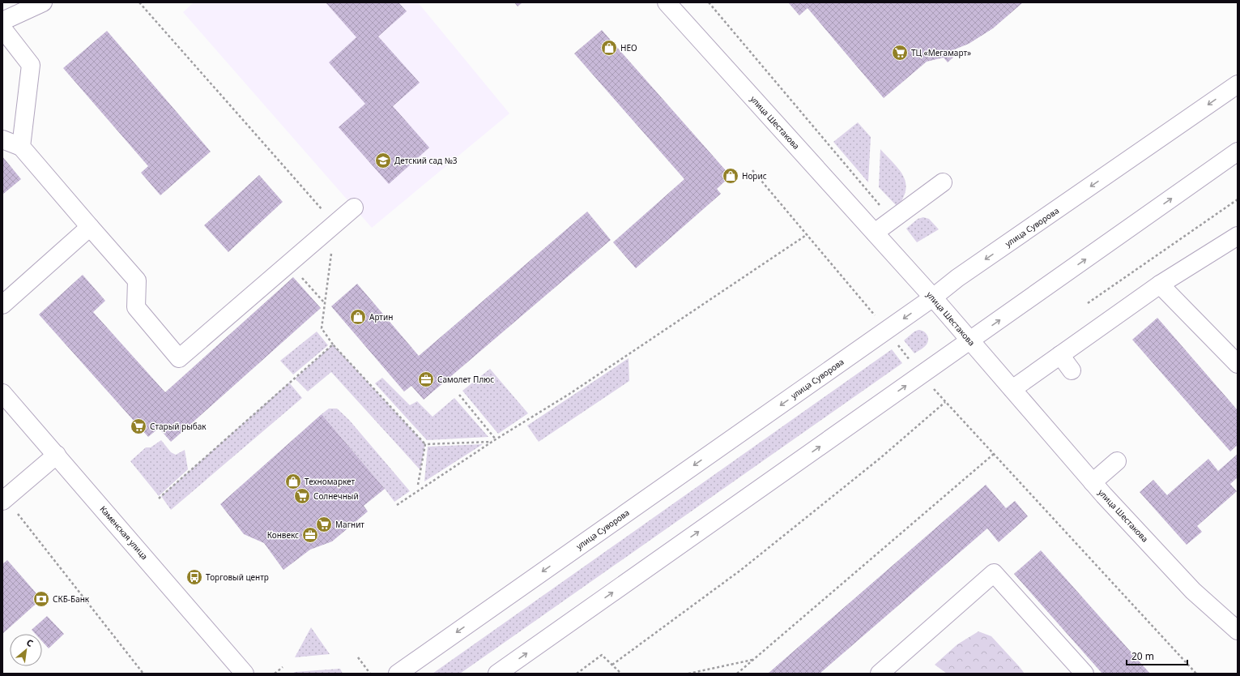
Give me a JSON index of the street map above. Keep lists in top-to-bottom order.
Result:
{
  "streets": {
    "main road": ["улица Шестакова", "улица Суворова", "Каменская улица"]
  },
  "crossings": [
    ["улица Шестакова", "улица Суворова"]
  ],
  "places": {
    "shop": [
      "НЕО",
      "Норис",
      "Артин",
      "Техномаркет"
    ],
    "supermarket": [
      "ТЦ «Мегамарт»",
      "Старый рыбак",
      "Солнечный",
      "Магнит"
    ],
    "school or university": ["Детский сад №3"],
    "office": ["Самолет Плюс", "Конвекс"],
    "bus stop": ["Торговый центр"],
    "bank": ["СКБ-Банк"]
  },
  "scale_bar": "20 m",
  "north": "top right"
}
